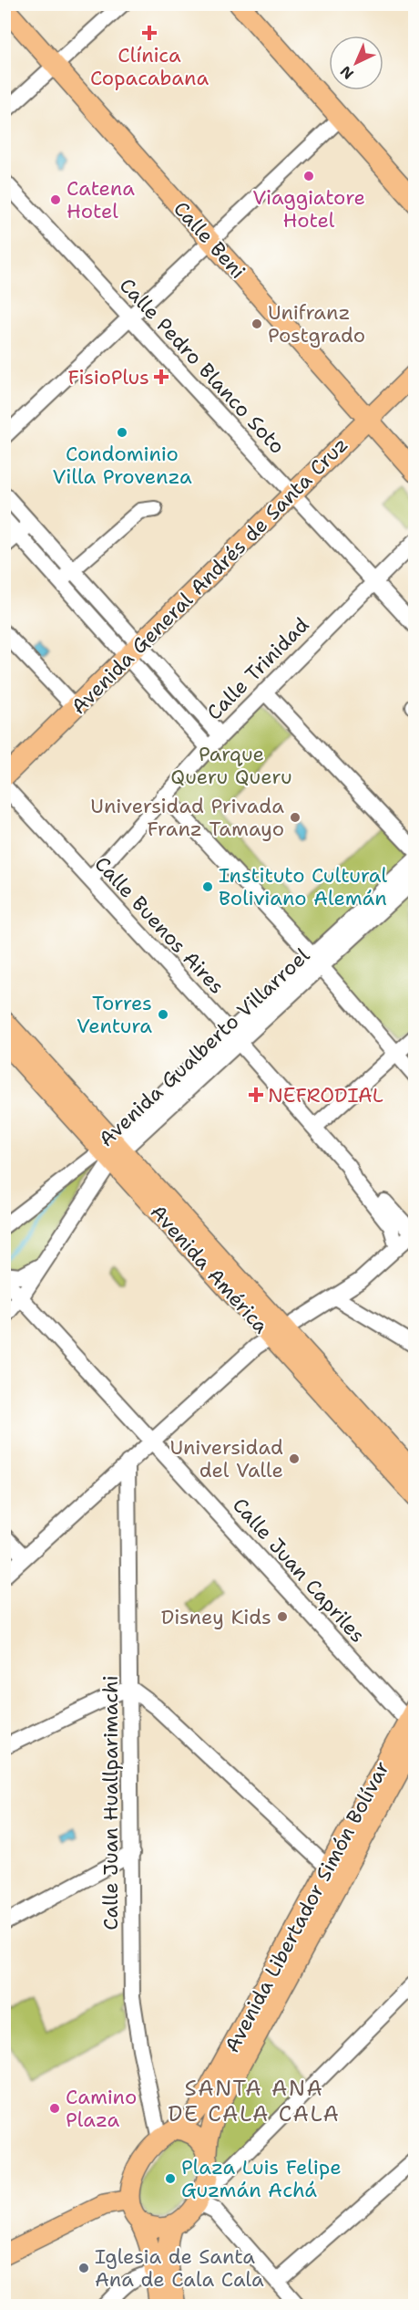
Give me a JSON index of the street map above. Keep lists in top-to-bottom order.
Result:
{
  "streets": {
    "main road": [
      "Calle Beni",
      "Avenida General Andrés de Santa Cruz",
      "Avenida América",
      "Avenida Libertador Simón Bolívar"
    ],
    "street": [
      "Calle Pedro Blanco Soto",
      "Calle Trinidad",
      "Calle Buenos Aires",
      "Avenida Gualberto Villarroel",
      "Calle Juan Capriles",
      "Calle Juan Huallparimachi"
    ]
  },
  "crossings": [
    ["Calle Beni", "Avenida General Andrés de Santa Cruz"],
    ["Calle Pedro Blanco Soto", "Avenida General Andrés de Santa Cruz"],
    ["Calle Pedro Blanco Soto", "Calle Trinidad"],
    ["Calle Trinidad", "Calle Buenos Aires"],
    ["Calle Buenos Aires", "Avenida Gualberto Villarroel"],
    ["Avenida Gualberto Villarroel", "Avenida América"],
    ["Avenida Gualberto Villarroel", "Calle Juan Capriles"],
    ["Calle Juan Capriles", "Avenida Libertador Simón Bolívar"],
    ["Calle Juan Huallparimachi", "Avenida Libertador Simón Bolívar"]
  ],
  "districts": ["SANTA ANA DE CALA CALA"],
  "parks": ["Parque Queru Queru"],
  "places": {
    "health": ["Clínica Copacabana", "FisioPlus", "NEFRODIAL"],
    "other": [
      "Viaggiatore Hotel",
      "Catena Hotel",
      "Unifranz Postgrado",
      "Condominio Villa Provenza",
      "Universidad Privada Franz Tamayo",
      "Instituto Cultural Boliviano Alemán",
      "Torres Ventura",
      "Universidad del Valle",
      "Disney Kids",
      "Camino Plaza",
      "Plaza Luis Felipe Guzmán Achá",
      "Iglesia de Santa Ana de Cala Cala"
    ]
  },
  "north": "bottom left"
}
